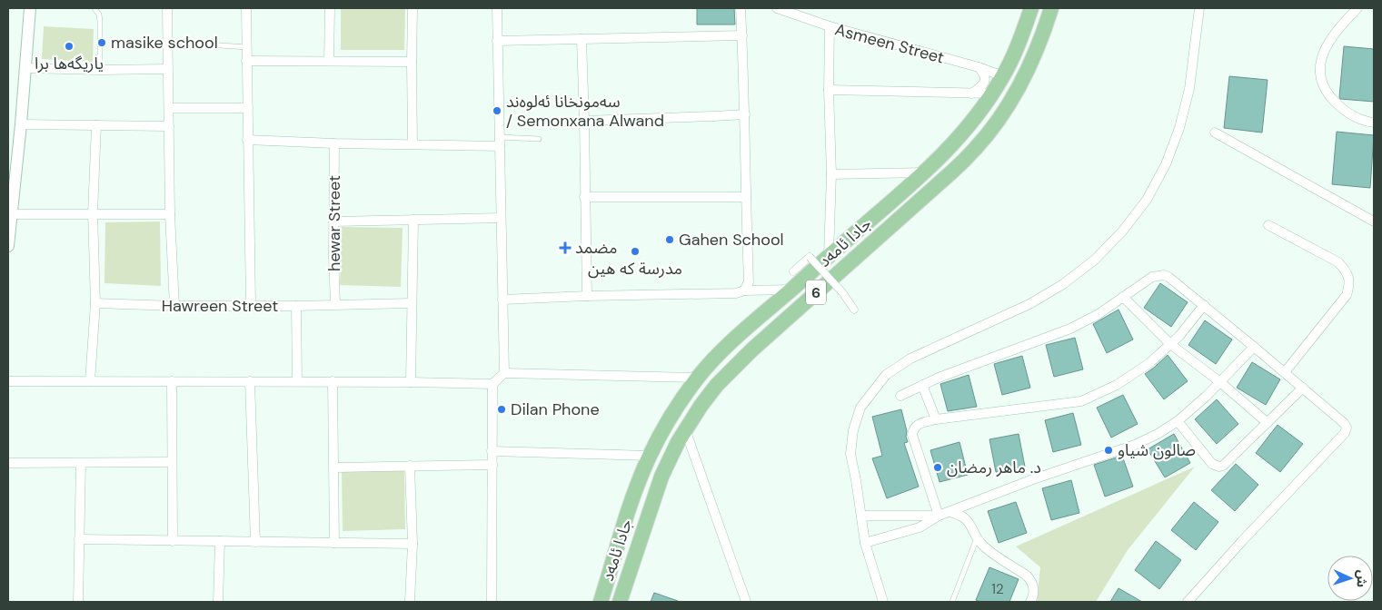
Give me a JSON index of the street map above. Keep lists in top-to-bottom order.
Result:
{
  "streets": {
    "main road": ["جادا ئامەد", "6"],
    "street": ["Asmeen Street", "hewar Street", "Hawreen Street"]
  },
  "crossings": [
    ["Asmeen Street", "جادا ئامەد"]
  ],
  "places": {
    "other": [
      "masike school",
      "یاریگەھا برا",
      "سەمونخانا ئەلوەند / Semonxana Alwand",
      "Gahen School",
      "مدرسة كه هين",
      "Dilan Phone",
      "صالون شياو",
      "د. ماهر رمضان"
    ],
    "health": ["مضمد"]
  },
  "house_numbers": ["12"],
  "north": "right"
}
